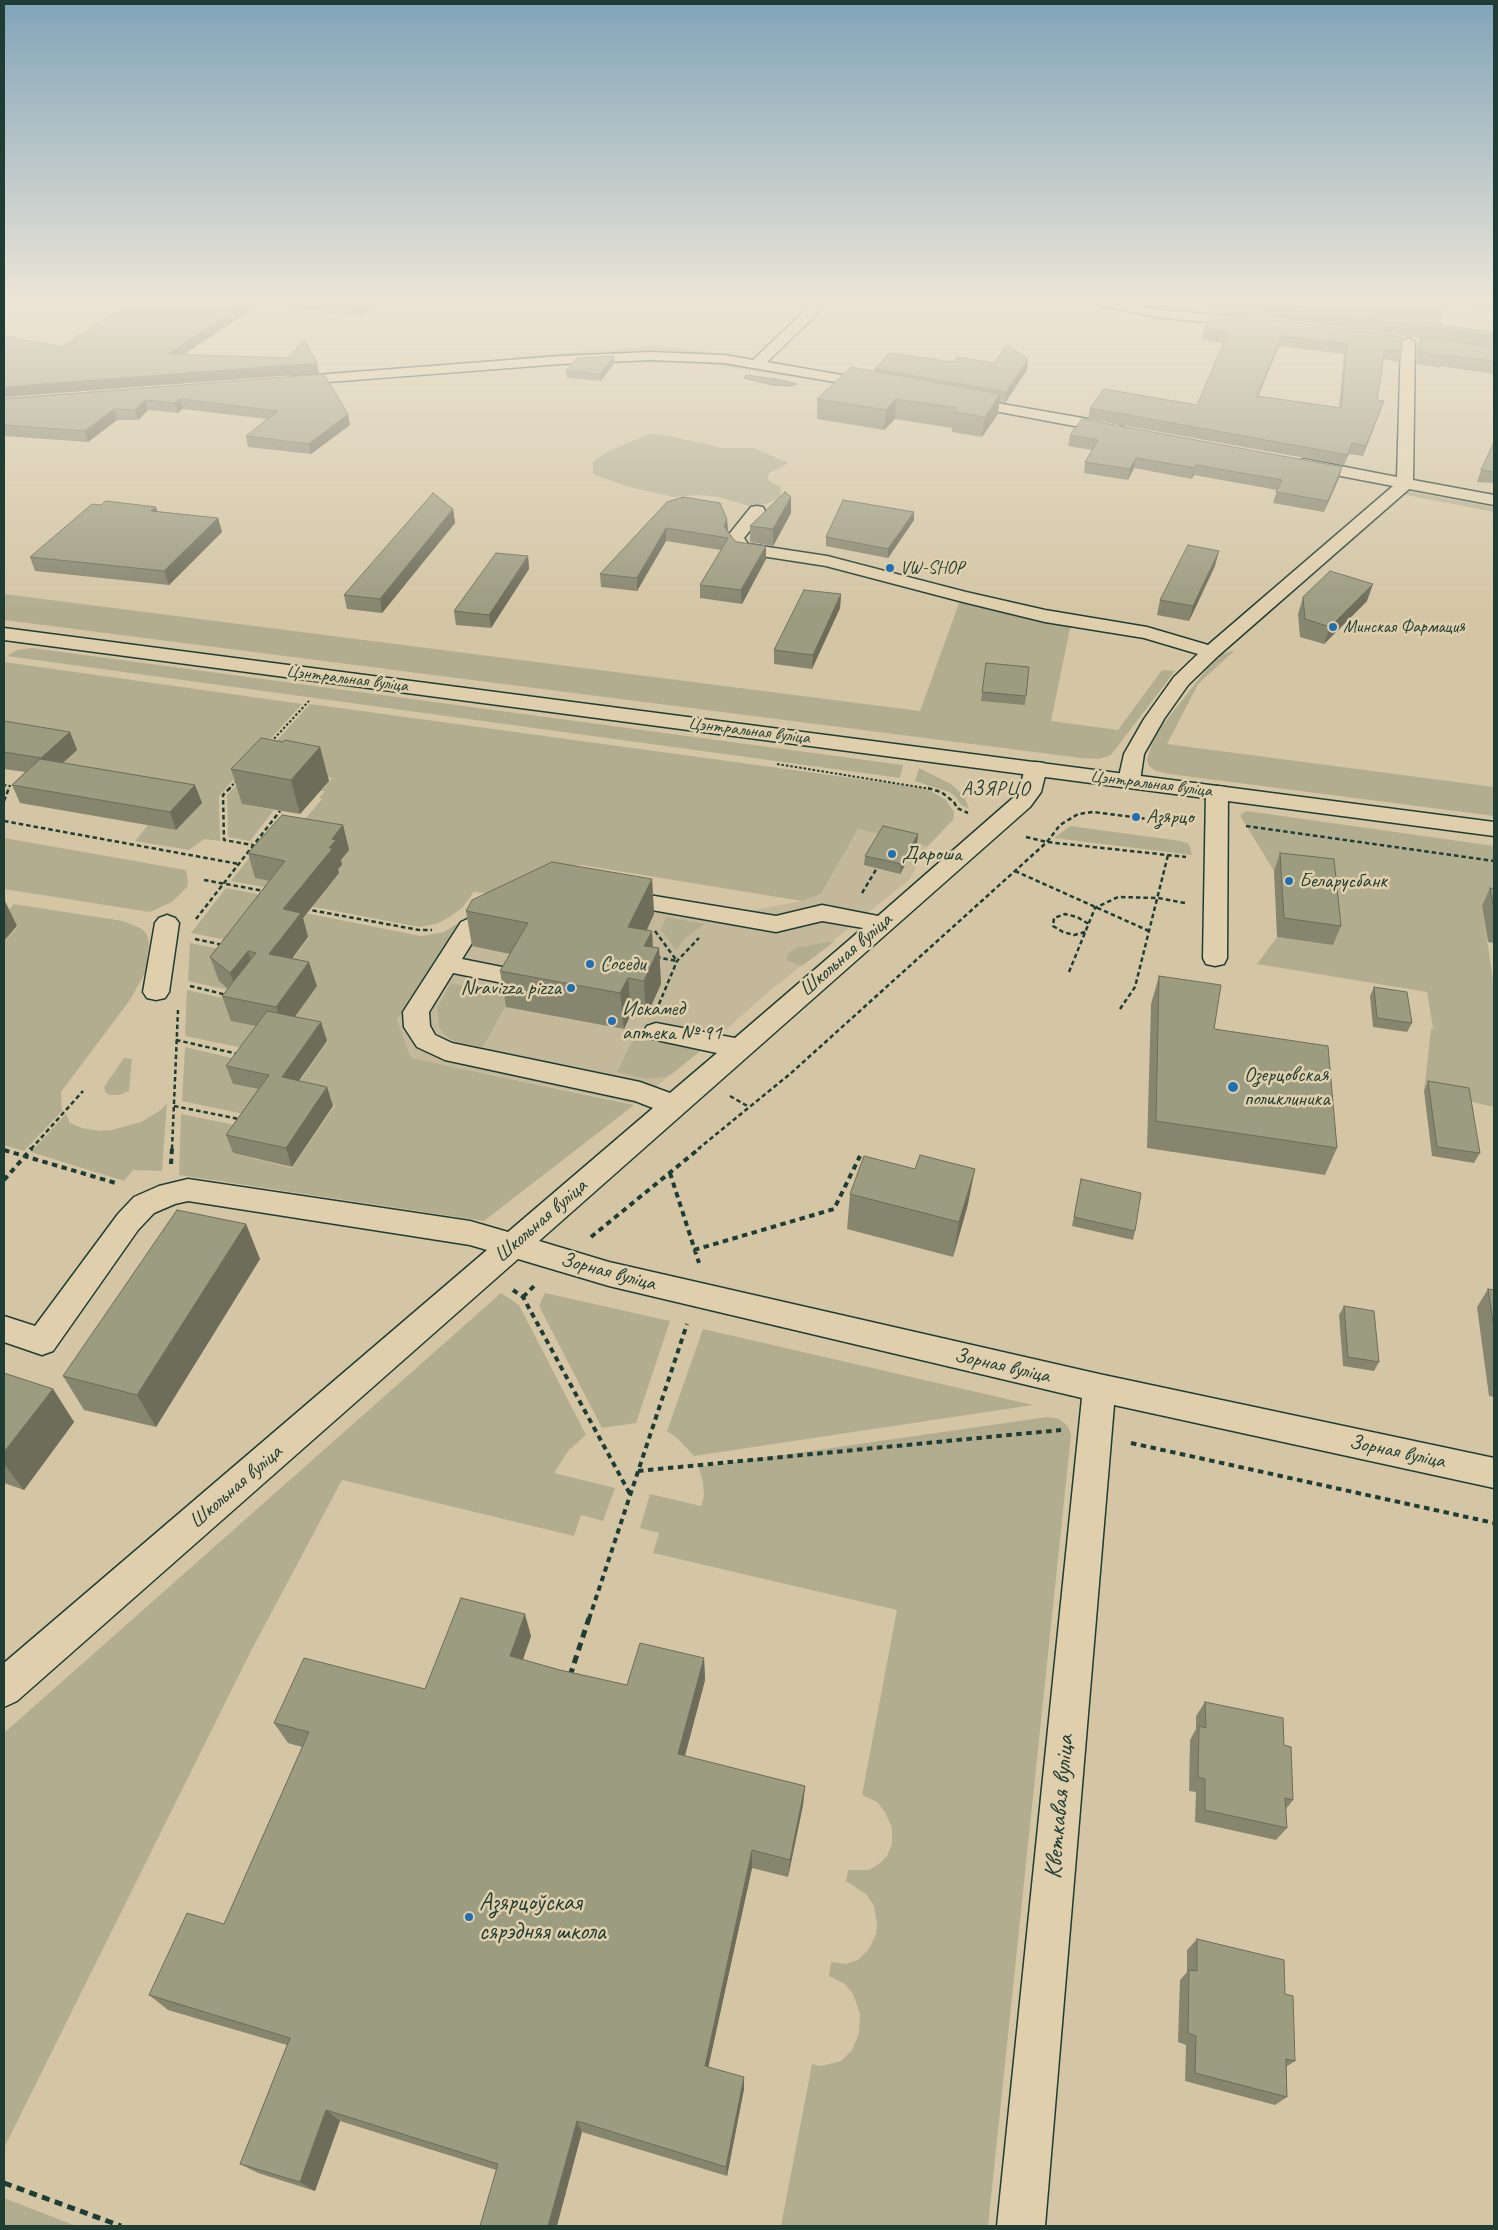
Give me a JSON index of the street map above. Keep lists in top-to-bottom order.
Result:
{
  "streets": {
    "street": [
      "Цэнтральная вуліца",
      "Школьная вуліца",
      "Зорная вуліца",
      "Кветкавая вуліца"
    ]
  },
  "crossings": [
    ["Цэнтральная вуліца", "Школьная вуліца"],
    ["Школьная вуліца", "Зорная вуліца"],
    ["Зорная вуліца", "Кветкавая вуліца"]
  ],
  "districts": ["АЗЯРЦО"],
  "places": [
    "VW-SHOP",
    "Минская Фармация",
    "Азярцо",
    "Дароша",
    "Беларусбанк",
    "Соседи",
    "Nravizza pizza",
    "Искамед аптека № 91",
    "Озерцовская поликлиника",
    "Азярцоўская сярэдняя школа"
  ]
}
